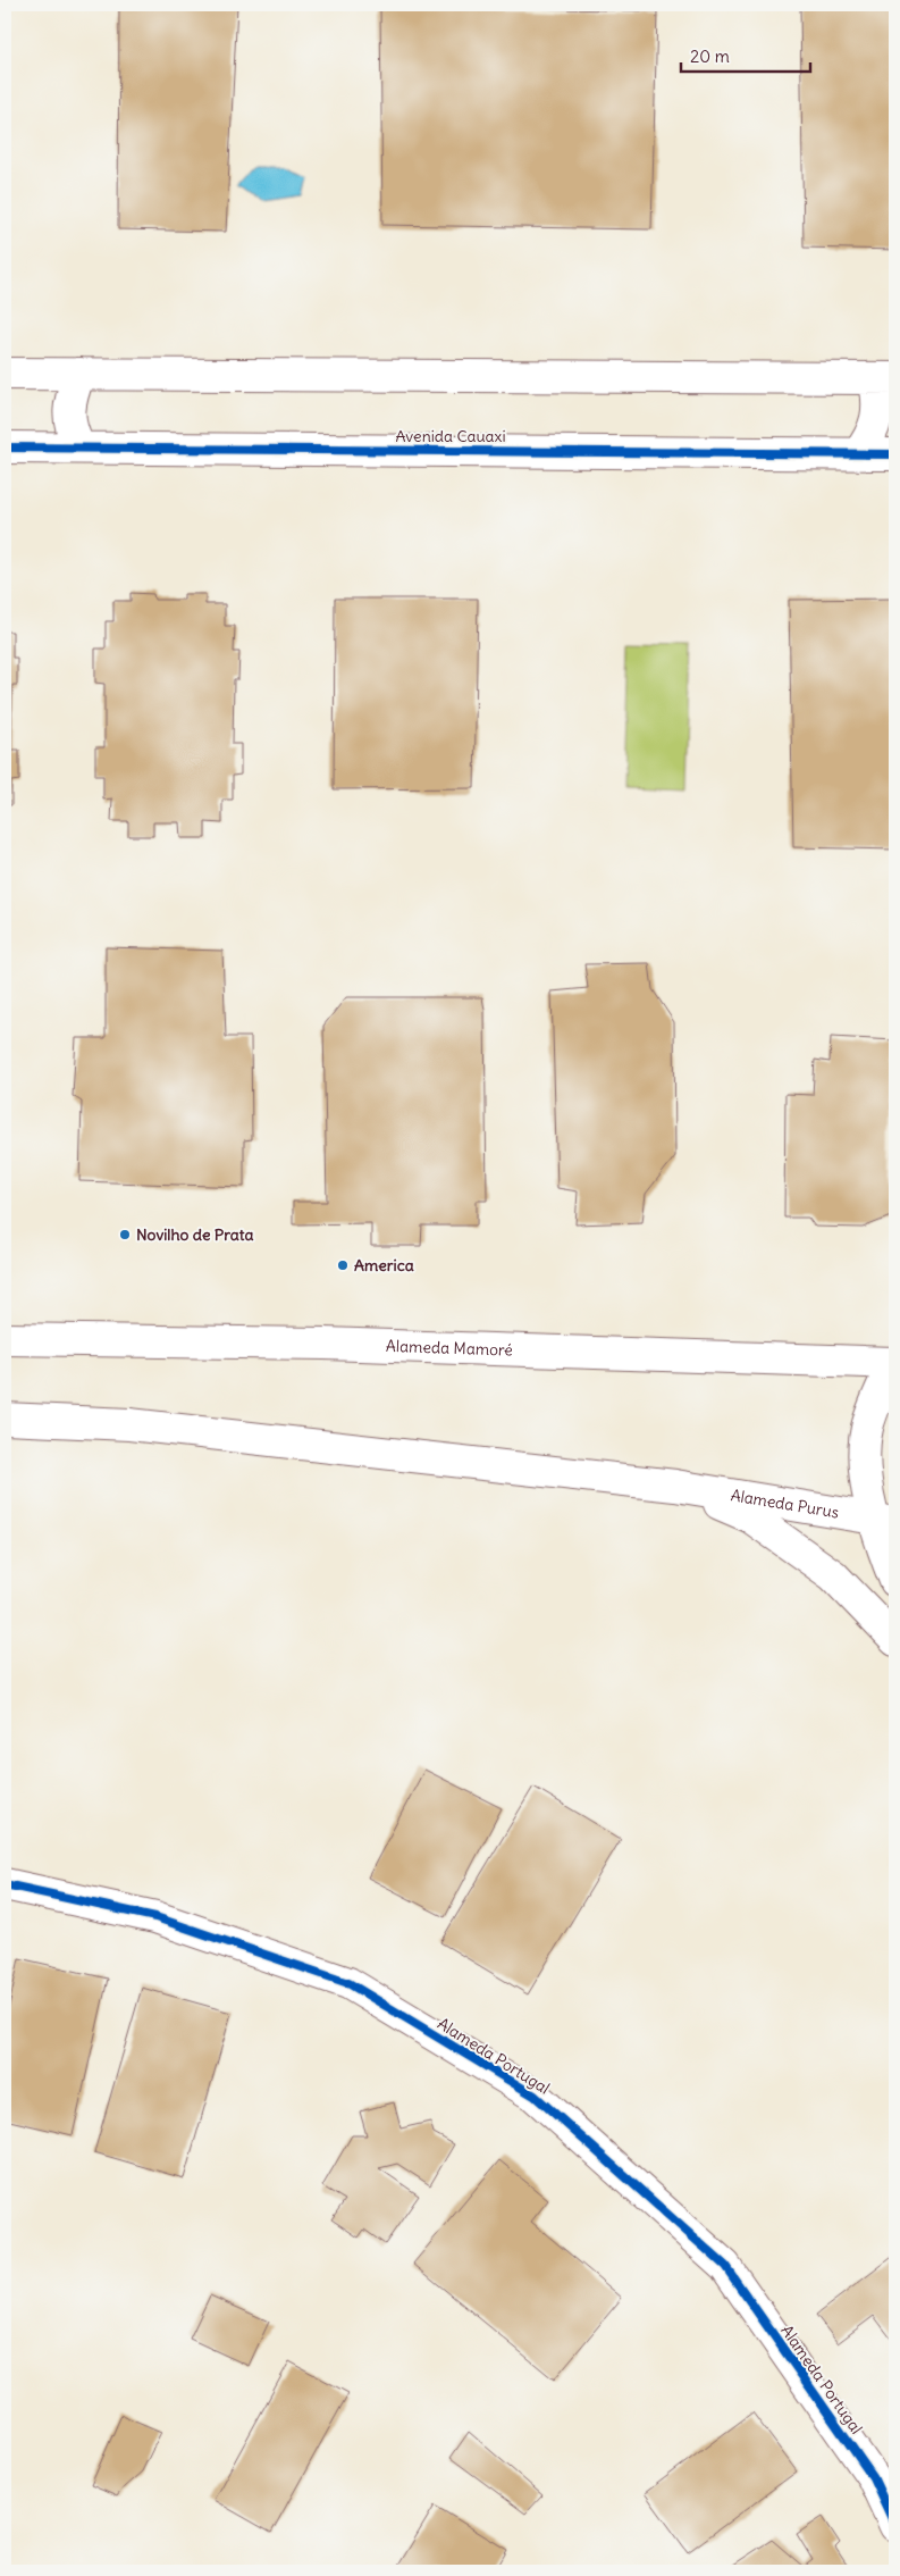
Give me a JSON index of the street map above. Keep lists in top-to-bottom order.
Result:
{
  "streets": {
    "street": [
      "Avenida Cauaxi",
      "Alameda Mamoré",
      "Alameda Purus",
      "Alameda Portugal"
    ]
  },
  "places": ["Novilho de Prata", "America"],
  "scale_bar": "20 m"
}
